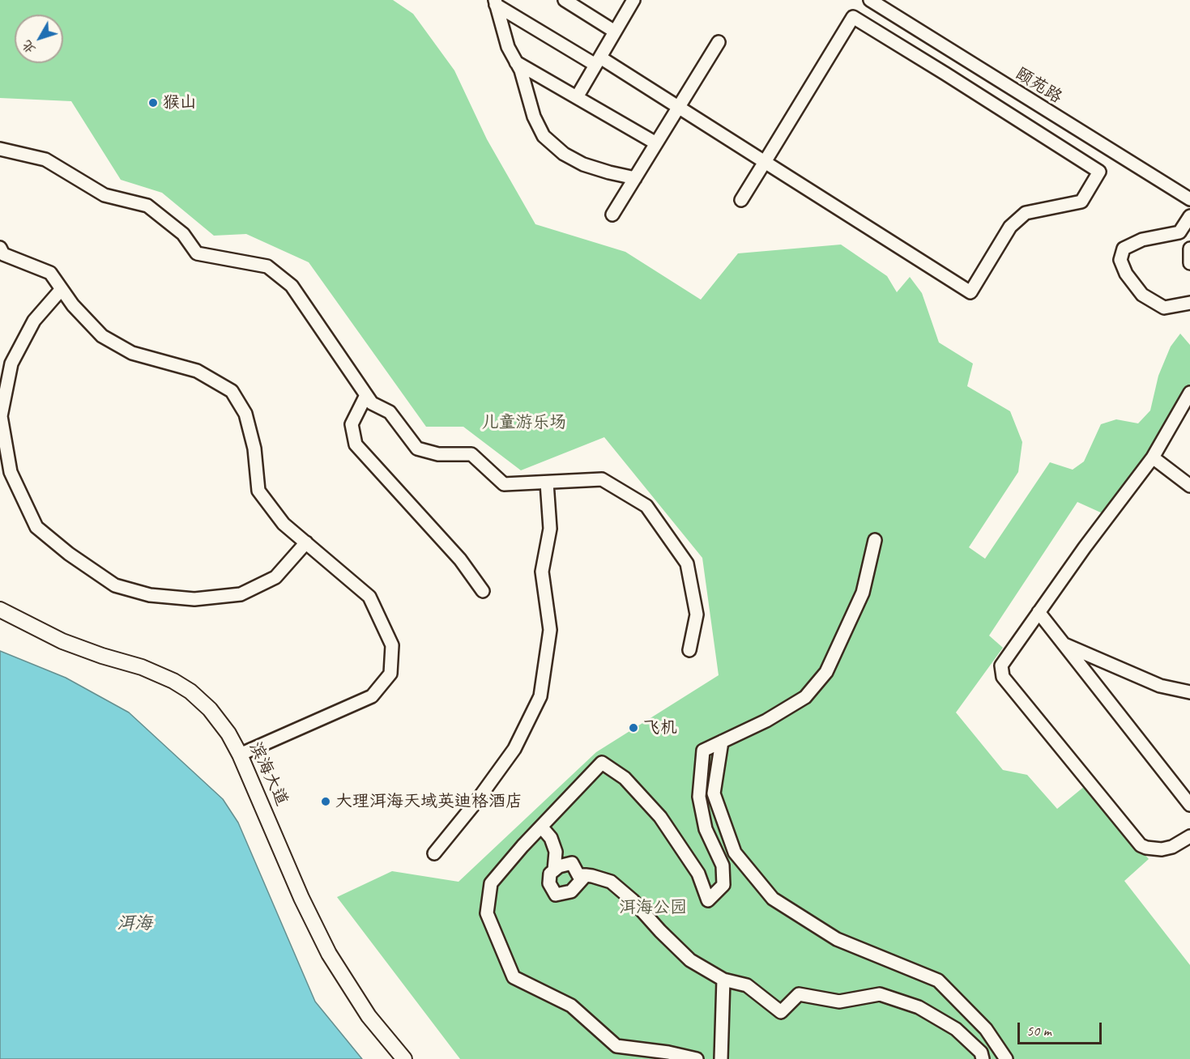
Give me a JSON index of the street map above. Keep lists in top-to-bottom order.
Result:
{
  "streets": {
    "main road": ["滨海大道"],
    "street": ["颐苑路"]
  },
  "water": ["洱海"],
  "parks": ["儿童游乐场", "洱海公园"],
  "places": ["猴山", "飞机", "大理洱海天域英迪格酒店"],
  "scale_bar": "50 m",
  "north": "bottom left"
}
